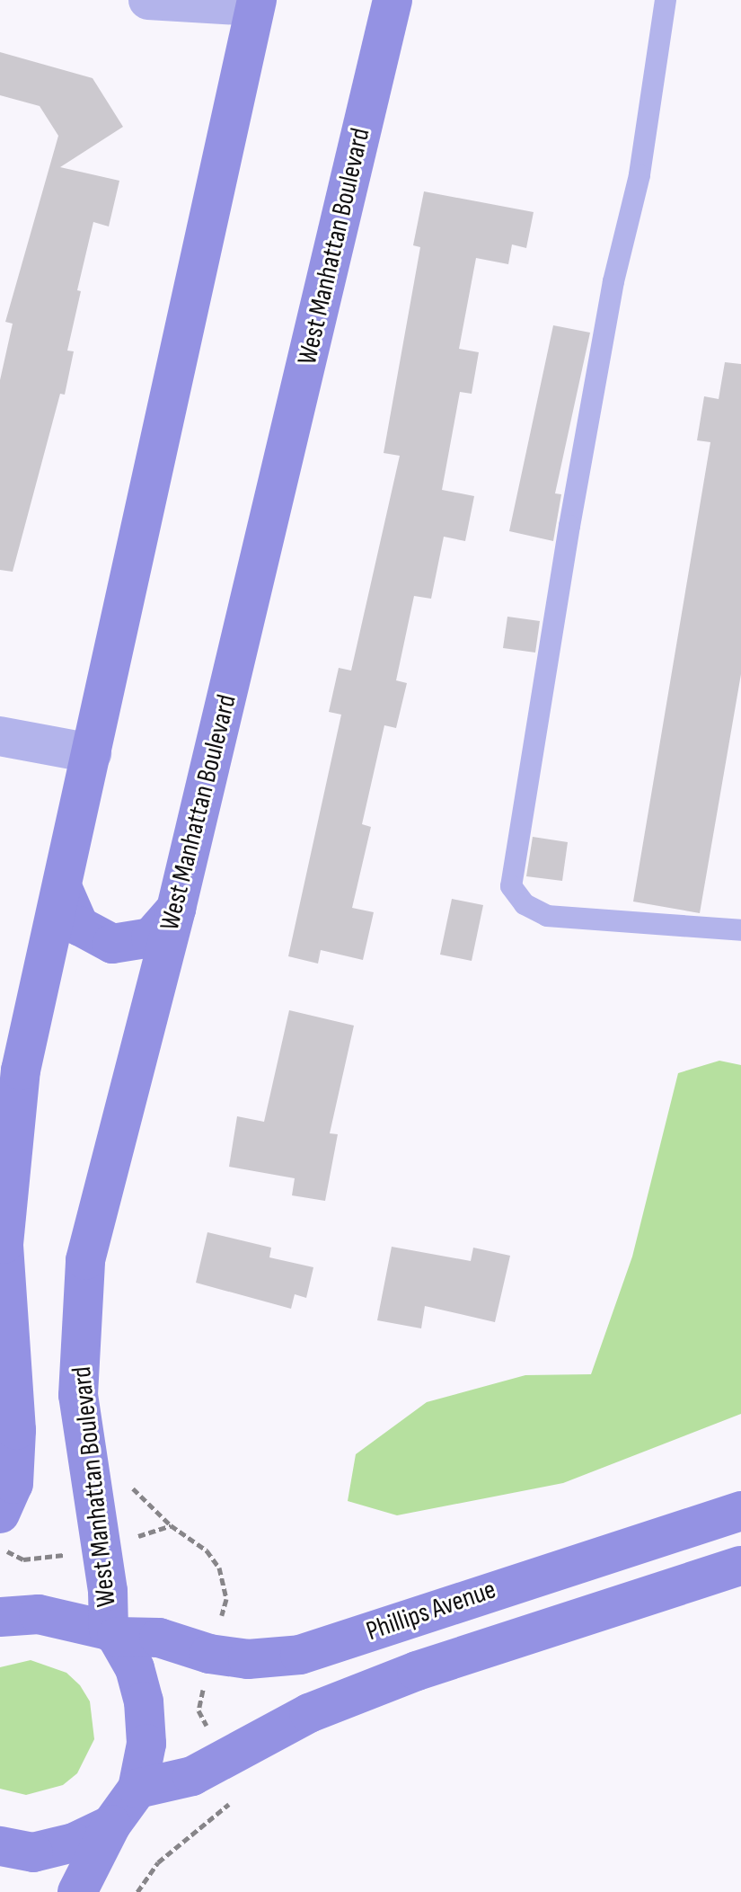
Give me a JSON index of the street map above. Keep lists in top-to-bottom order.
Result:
{
  "streets": {
    "main road": ["West Manhattan Boulevard", "Phillips Avenue"]
  },
  "crossings": [
    ["West Manhattan Boulevard", "Phillips Avenue"]
  ]
}
